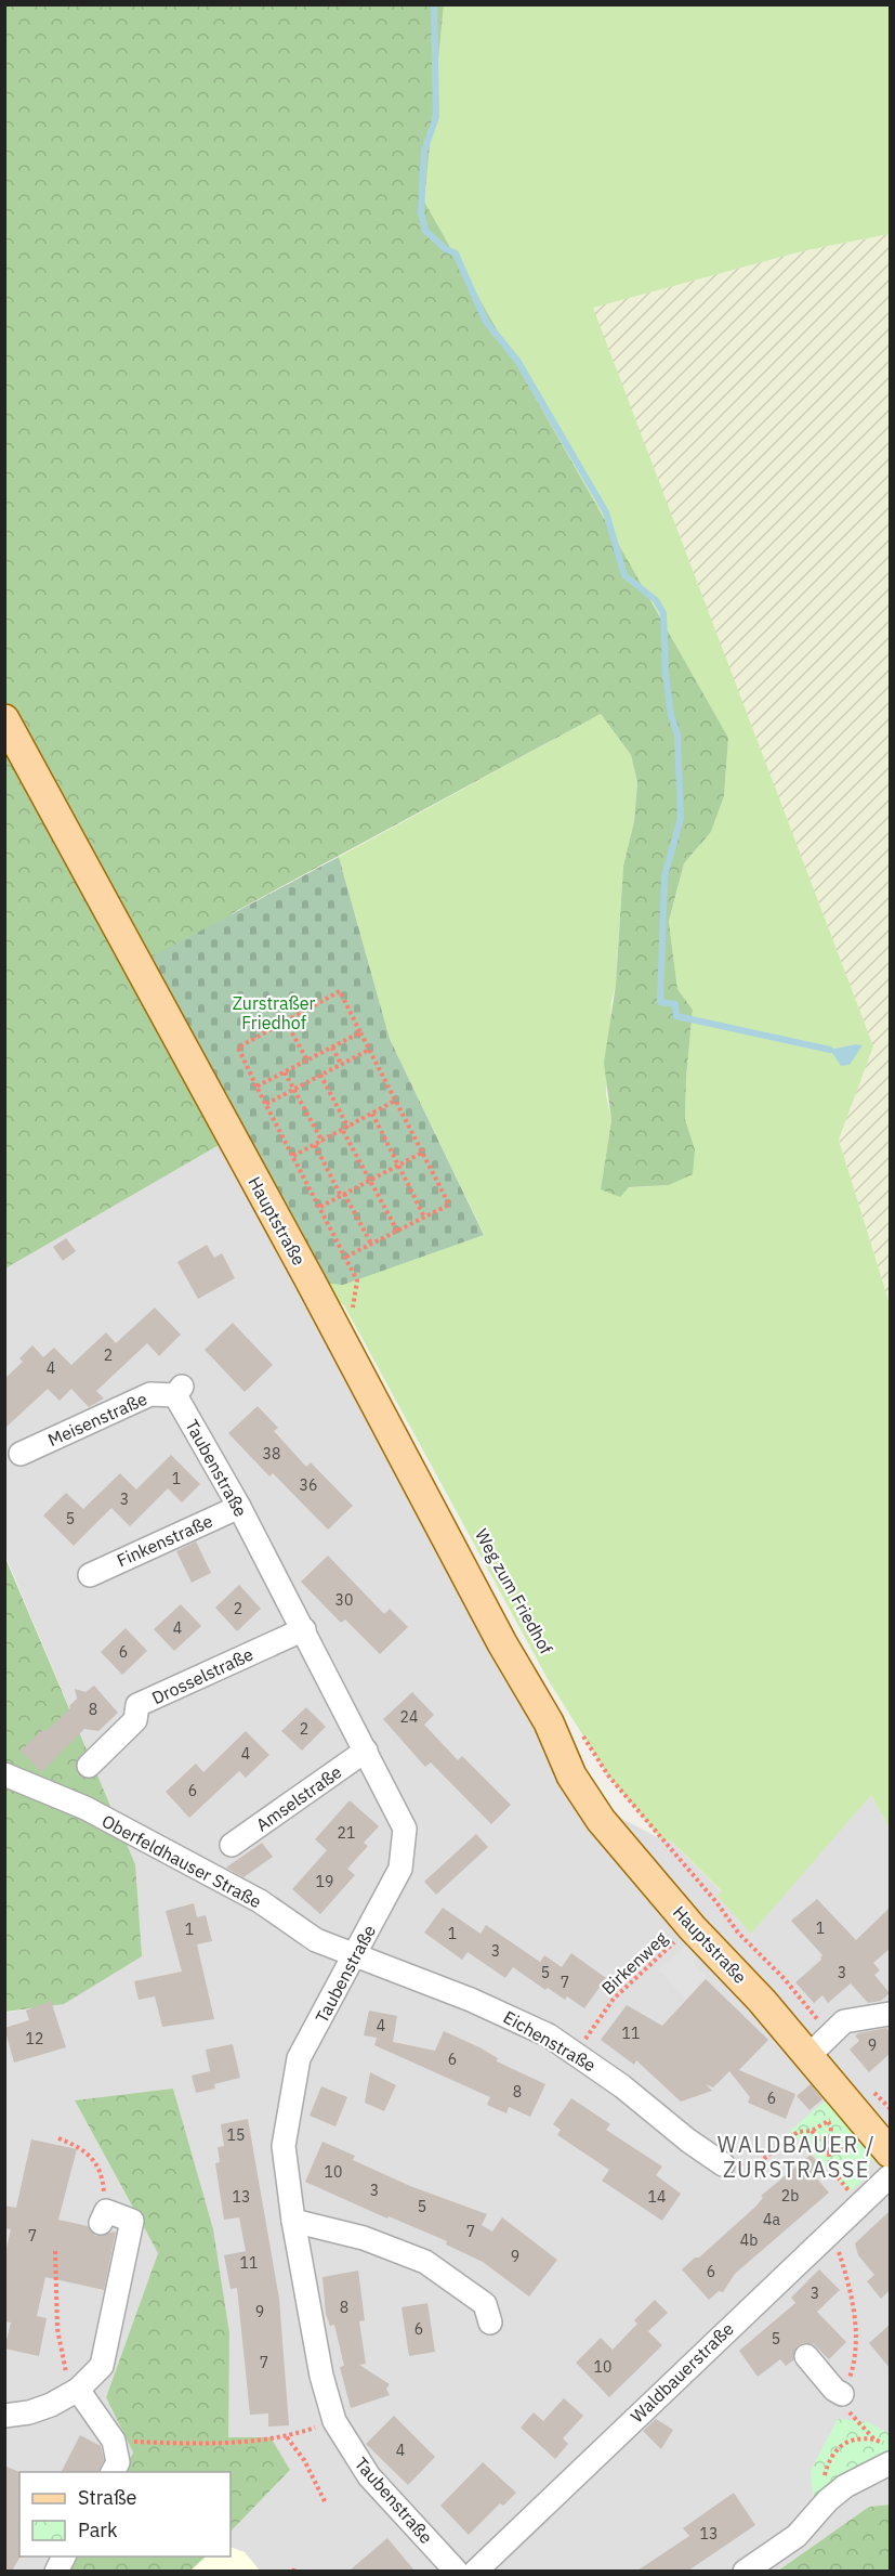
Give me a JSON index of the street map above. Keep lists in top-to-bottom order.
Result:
{
  "streets": {
    "main road": ["Hauptstraße"],
    "street": [
      "Meisenstraße",
      "Taubenstraße",
      "Finkenstraße",
      "Drosselstraße",
      "Amselstraße",
      "Oberfeldhauser Straße",
      "Eichenstraße",
      "Waldbauerstraße"
    ],
    "path": ["Birkenweg"]
  },
  "crossings": [
    ["Hauptstraße", "Birkenweg"],
    ["Meisenstraße", "Taubenstraße"],
    ["Taubenstraße", "Finkenstraße"],
    ["Taubenstraße", "Drosselstraße"],
    ["Taubenstraße", "Amselstraße"],
    ["Taubenstraße", "Oberfeldhauser Straße"],
    ["Taubenstraße", "Eichenstraße"],
    ["Oberfeldhauser Straße", "Eichenstraße"],
    ["Birkenweg", "Eichenstraße"]
  ],
  "districts": ["WALDBAUER / ZURSTRASSE"],
  "parks": ["Zurstraßer Friedhof"],
  "house_numbers": [
    "2",
    "4",
    "38",
    "1",
    "36",
    "3",
    "5",
    "30",
    "2",
    "4",
    "6",
    "8",
    "24",
    "2",
    "4",
    "6",
    "21",
    "19",
    "1",
    "1",
    "1",
    "3",
    "5",
    "3",
    "7",
    "4",
    "11",
    "12",
    "9",
    "6",
    "8",
    "6",
    "15",
    "10",
    "3",
    "2b",
    "13",
    "14",
    "5",
    "4a",
    "7",
    "7",
    "4b",
    "9",
    "11",
    "6",
    "3",
    "8",
    "9",
    "6",
    "5",
    "7",
    "10",
    "4",
    "13"
  ],
  "legend": ["Straße", "Park"]
}
